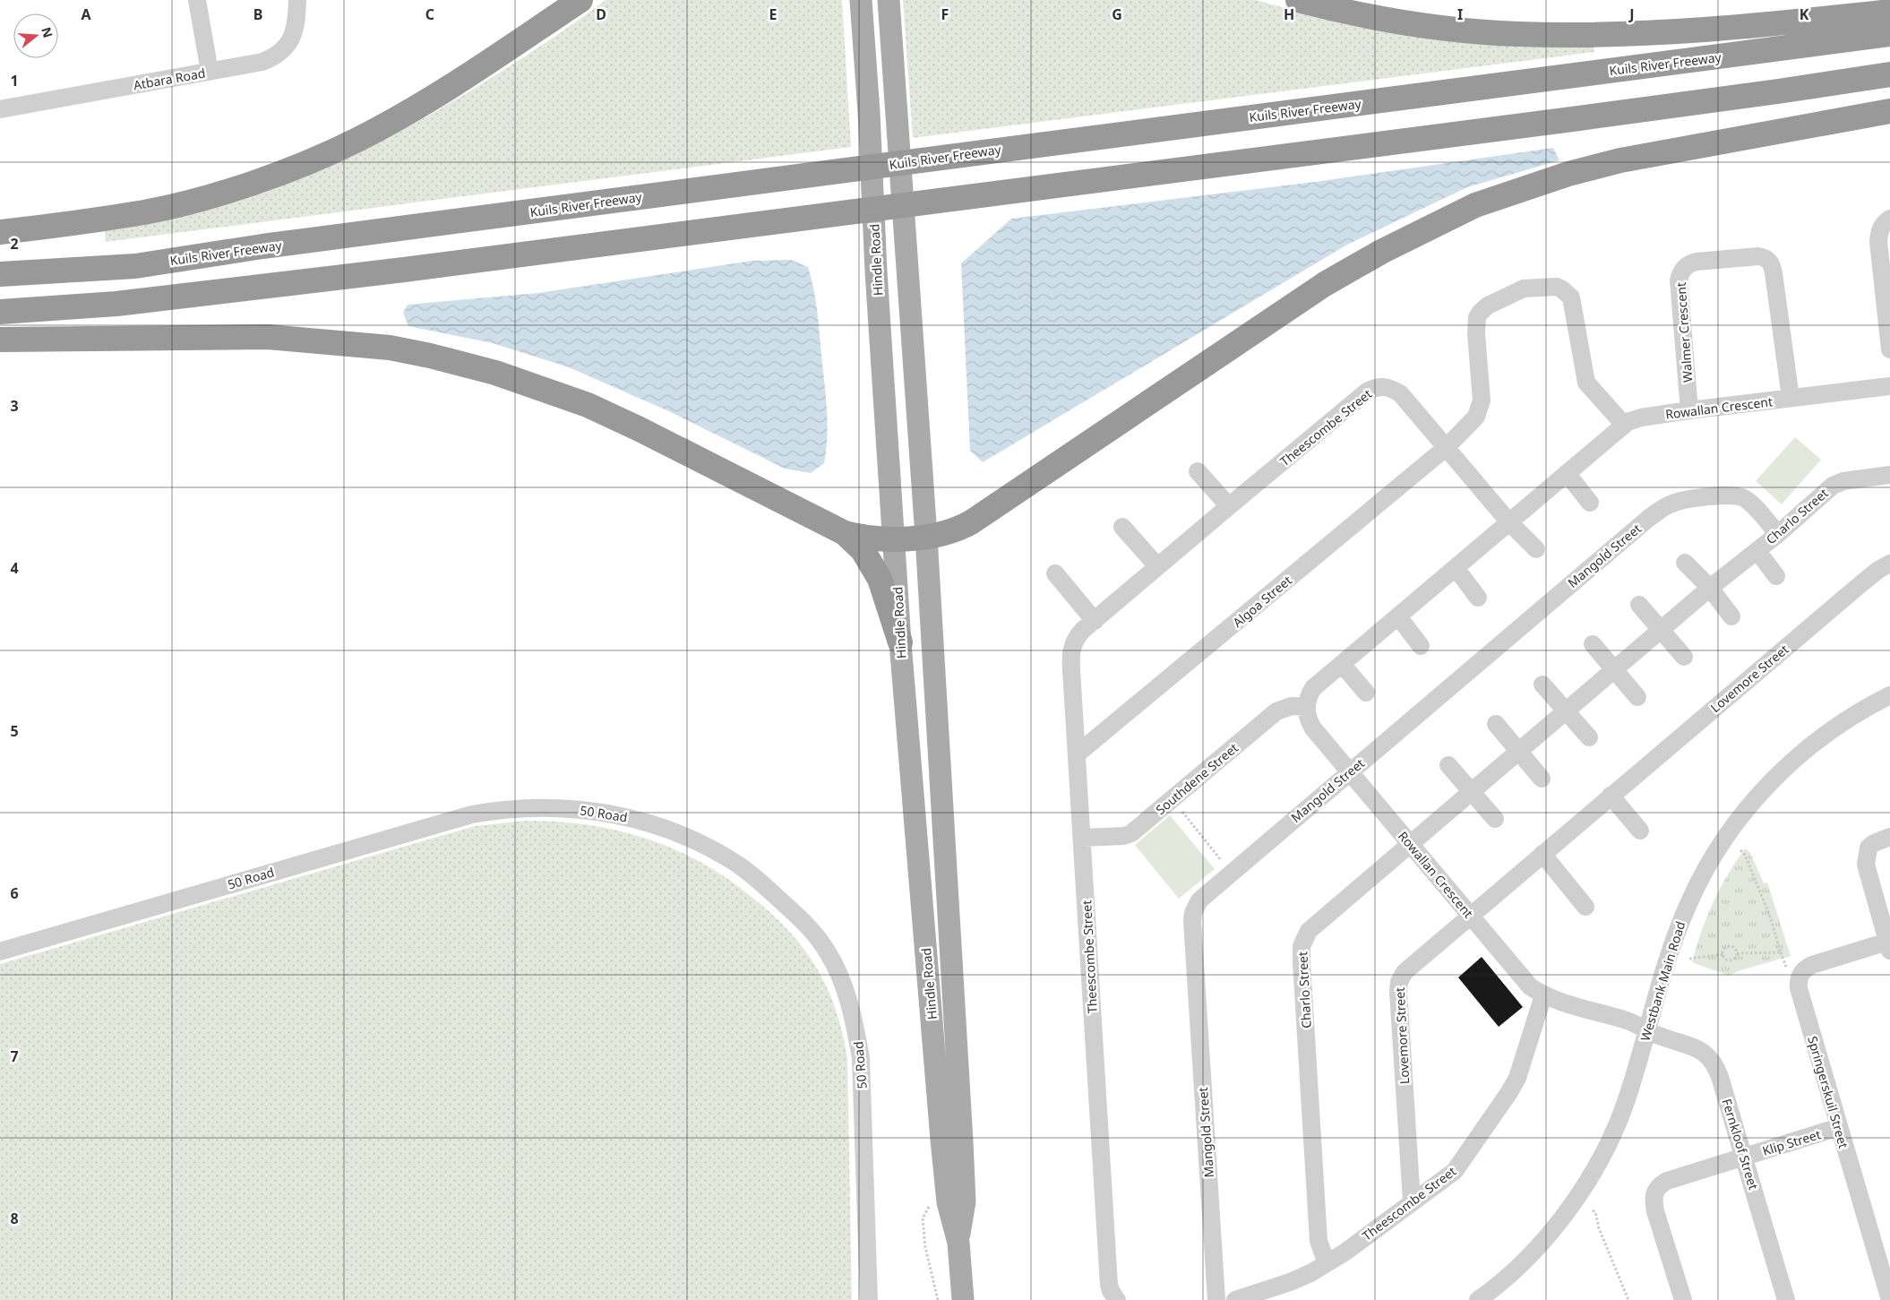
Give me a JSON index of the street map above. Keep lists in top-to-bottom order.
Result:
{
  "streets": {
    "highway": ["Kuils River Freeway"],
    "main road": ["Hindle Road"],
    "street": [
      "Atbara Road",
      "Walmer Crescent",
      "Rowallan Crescent",
      "Theescombe Street",
      "Charlo Street",
      "Mangold Street",
      "Algoa Street",
      "Lovemore Street",
      "Southdene Street",
      "50 Road",
      "Westbank Main Road",
      "Springerskuil Street",
      "Klip Street",
      "Fernkloof Street"
    ]
  },
  "crossings": [
    ["Walmer Crescent", "Rowallan Crescent"],
    ["Rowallan Crescent", "Theescombe Street"],
    ["Rowallan Crescent", "Charlo Street"],
    ["Rowallan Crescent", "Mangold Street"],
    ["Rowallan Crescent", "Algoa Street"],
    ["Rowallan Crescent", "Lovemore Street"],
    ["Rowallan Crescent", "Southdene Street"],
    ["Rowallan Crescent", "Westbank Main Road"],
    ["Rowallan Crescent", "Fernkloof Street"],
    ["Theescombe Street", "Charlo Street"],
    ["Theescombe Street", "Algoa Street"],
    ["Theescombe Street", "Lovemore Street"],
    ["Theescombe Street", "Southdene Street"],
    ["Charlo Street", "Mangold Street"],
    ["Westbank Main Road", "Fernkloof Street"],
    ["Springerskuil Street", "Klip Street"],
    ["Klip Street", "Fernkloof Street"]
  ],
  "north": "right",
  "grid": {
    "columns": [
      "A",
      "B",
      "C",
      "D",
      "E",
      "F",
      "G",
      "H",
      "I",
      "J",
      "K"
    ],
    "rows": [
      "1",
      "2",
      "3",
      "4",
      "5",
      "6",
      "7",
      "8"
    ]
  }
}
